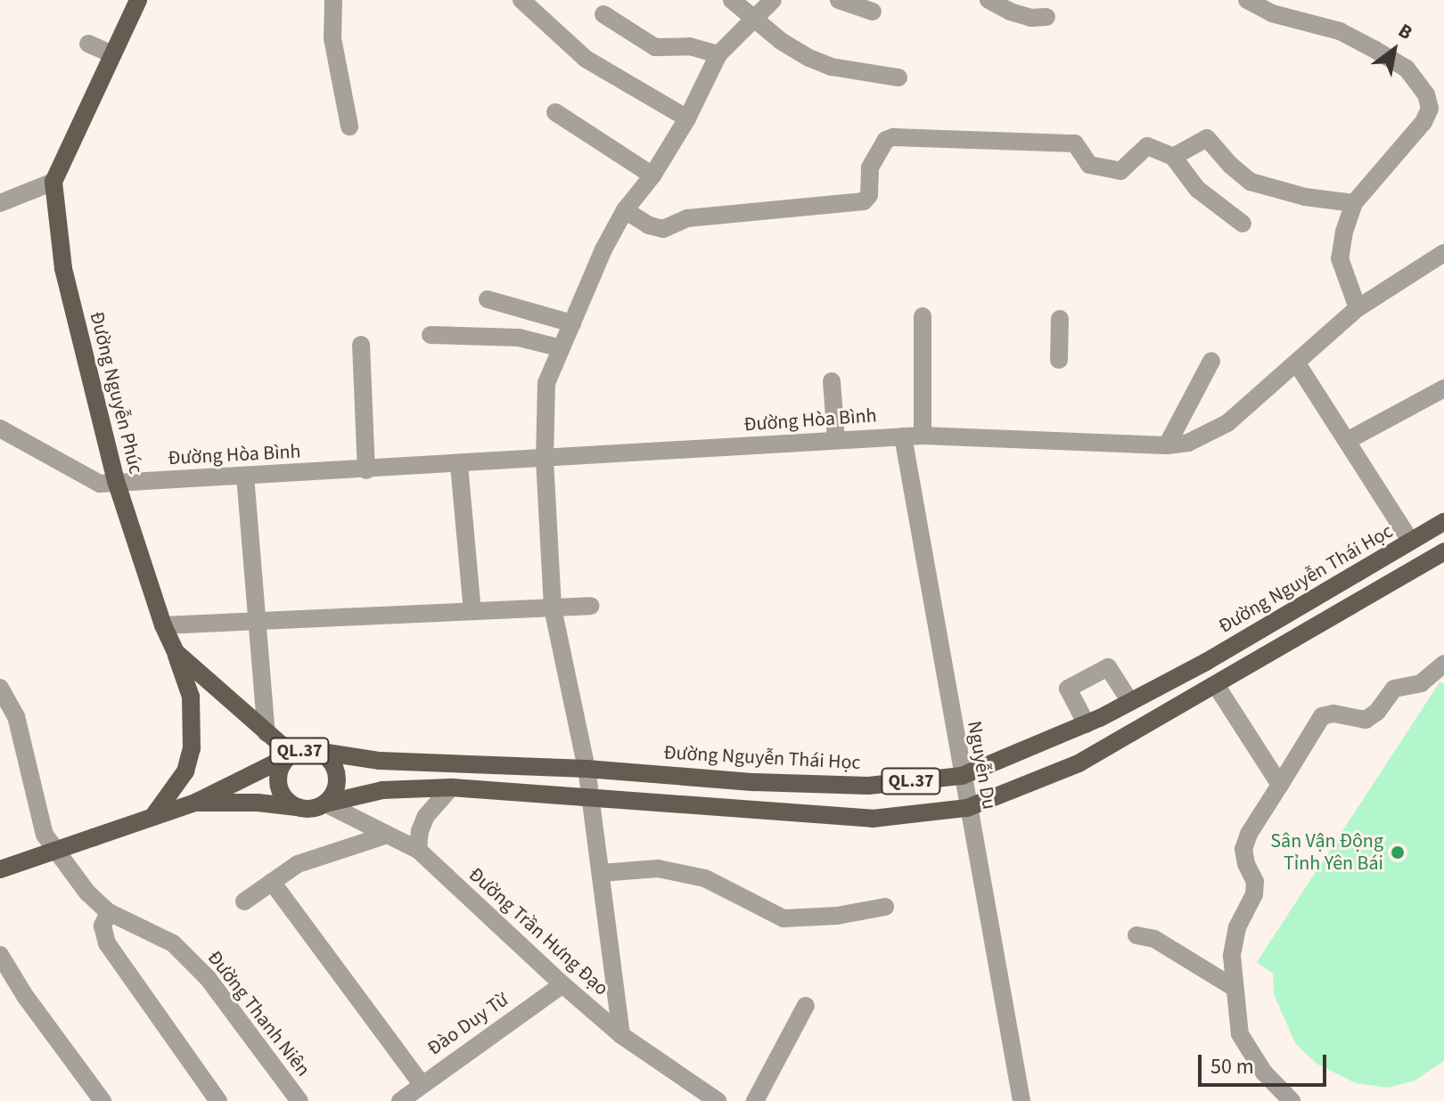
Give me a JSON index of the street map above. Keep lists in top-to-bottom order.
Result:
{
  "streets": {
    "main road": ["Đường Nguyễn Phúc", "Đường Nguyễn Thái Học", "QL.37"],
    "street": [
      "Đường Hòa Bình",
      "Nguyễn Du",
      "Đường Trần Hưng Đạo",
      "Đường Thanh Niên",
      "Đào Duy Từ"
    ]
  },
  "crossings": [
    ["Đường Nguyễn Phúc", "Đường Hòa Bình"],
    ["Đường Nguyễn Phúc", "Đường Nguyễn Thái Học"],
    ["Đường Nguyễn Phúc", "QL.37"],
    ["Đường Nguyễn Phúc", "Đường Trần Hưng Đạo"],
    ["Đường Hòa Bình", "Nguyễn Du"],
    ["Đường Nguyễn Thái Học", "QL.37"],
    ["Đường Nguyễn Thái Học", "Nguyễn Du"],
    ["Đường Nguyễn Thái Học", "Đường Trần Hưng Đạo"],
    ["QL.37", "Nguyễn Du"],
    ["QL.37", "Đường Trần Hưng Đạo"],
    ["Đường Trần Hưng Đạo", "Đào Duy Từ"]
  ],
  "places": ["Sân Vận Động Tỉnh Yên Bái"],
  "scale_bar": "50 m",
  "north": "top right"
}
